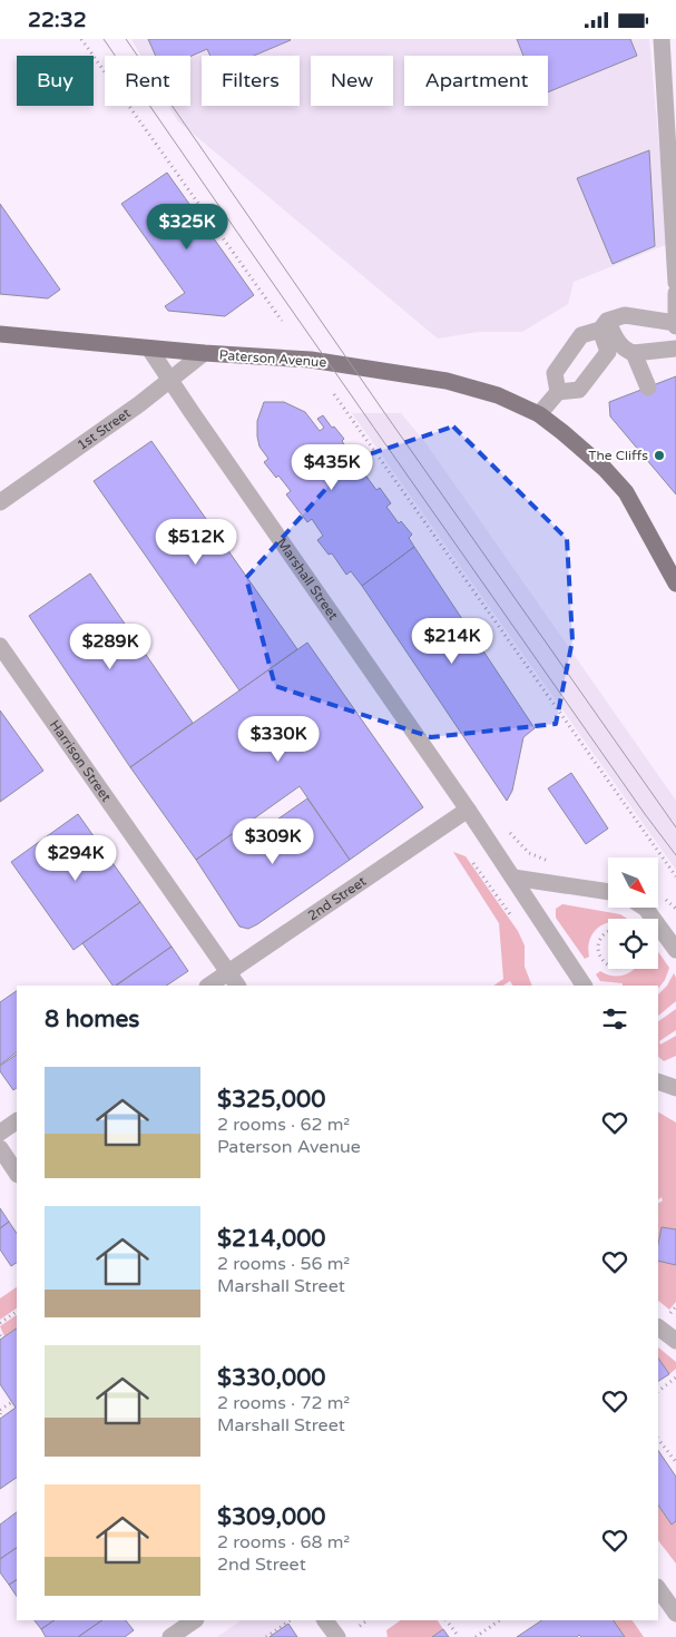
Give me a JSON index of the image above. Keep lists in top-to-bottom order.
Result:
{
  "streets": {
    "main road": ["Paterson Avenue"],
    "street": [
      "1st Street",
      "Marshall Street",
      "Harrison Street",
      "2nd Street"
    ]
  },
  "crossings": [
    ["Paterson Avenue", "1st Street"],
    ["Paterson Avenue", "Marshall Street"],
    ["1st Street", "Marshall Street"],
    ["Marshall Street", "2nd Street"],
    ["Harrison Street", "2nd Street"]
  ],
  "places": ["The Cliffs"],
  "north": "bottom right",
  "page": {
    "status": "22:32",
    "chip": [
      "Buy",
      "Rent",
      "Filters",
      "New",
      "Apartment"
    ],
    "price": [
      "$325K",
      "$435K",
      "$512K",
      "$214K",
      "$289K",
      "$330K",
      "$309K",
      "$294K"
    ],
    "heading": "8 homes",
    "list": [
      {
        "name": "$325,000",
        "note": "2 rooms · 62 m² · Paterson Avenue"
      },
      {
        "name": "$214,000",
        "note": "2 rooms · 56 m² · Marshall Street"
      },
      {
        "name": "$330,000",
        "note": "2 rooms · 72 m² · Marshall Street"
      },
      {
        "name": "$309,000",
        "note": "2 rooms · 68 m² · 2nd Street"
      }
    ]
  }
}
